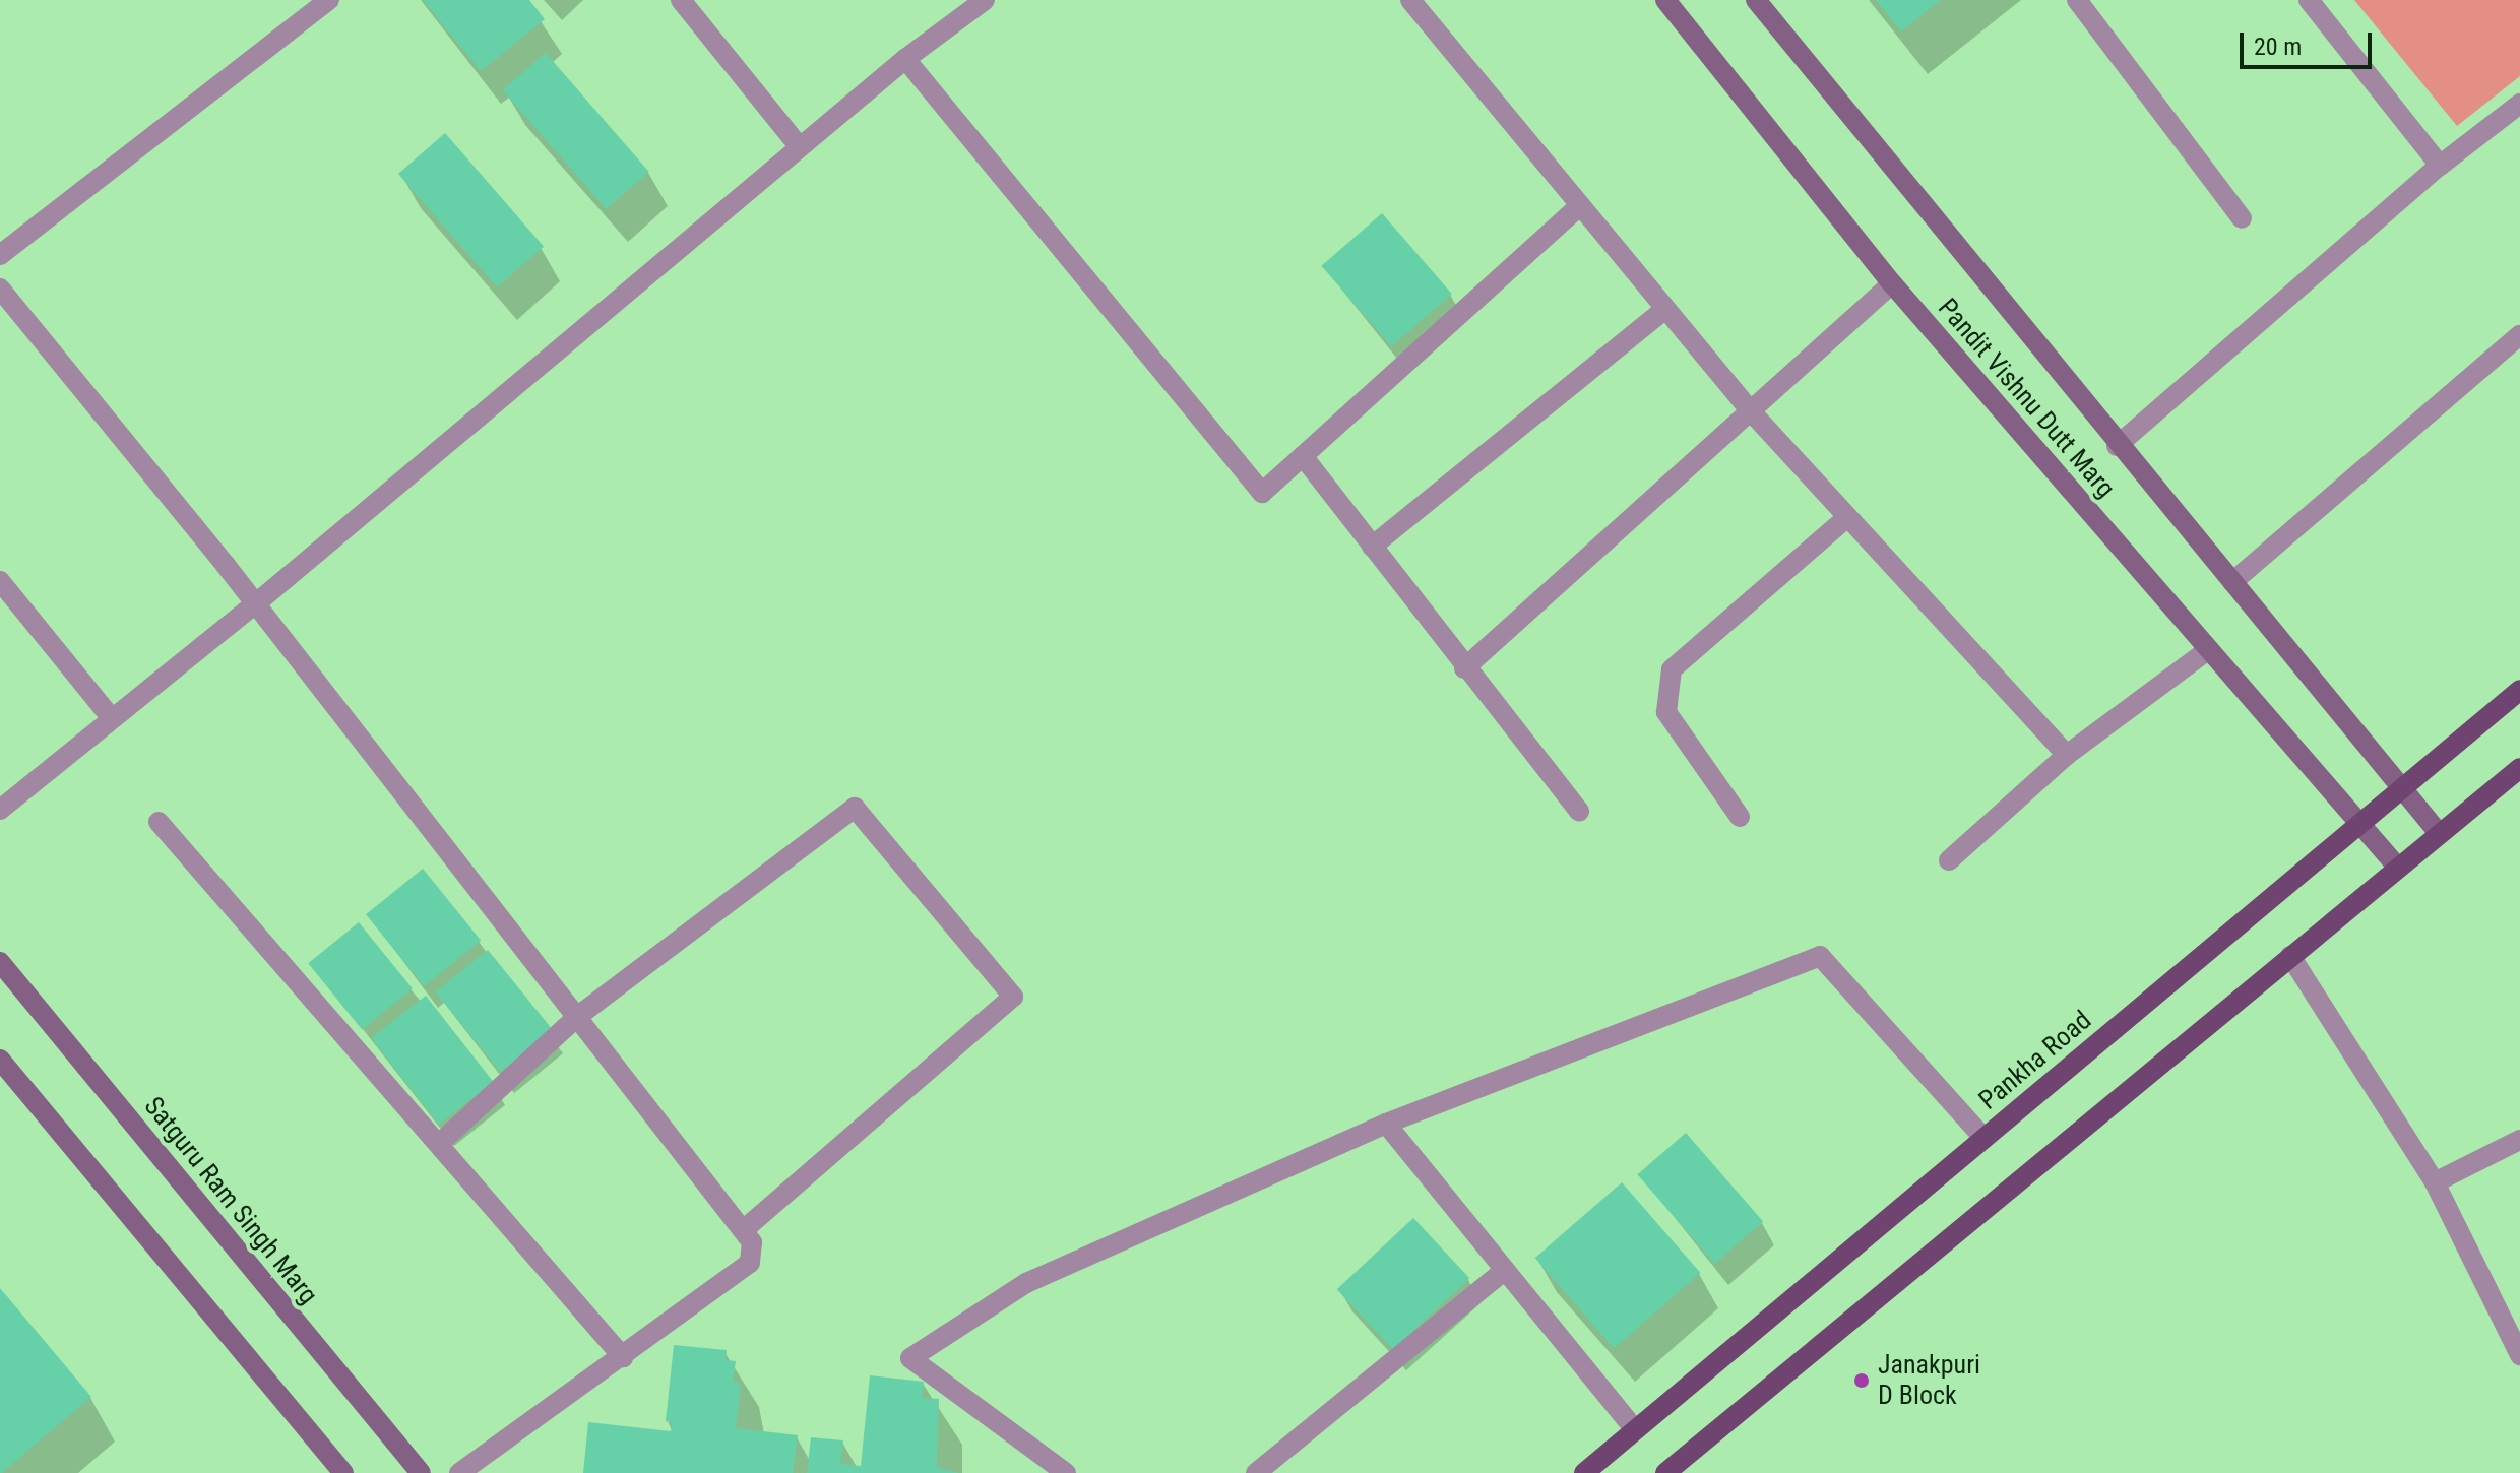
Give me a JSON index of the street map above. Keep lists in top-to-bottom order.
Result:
{
  "streets": {
    "main road": ["Pankha Road"],
    "street": ["Pandit Vishnu Dutt Marg", "Satguru Ram Singh Marg"]
  },
  "crossings": [
    ["Pandit Vishnu Dutt Marg", "Pankha Road"]
  ],
  "places": ["Janakpuri D Block"],
  "scale_bar": "20 m"
}
